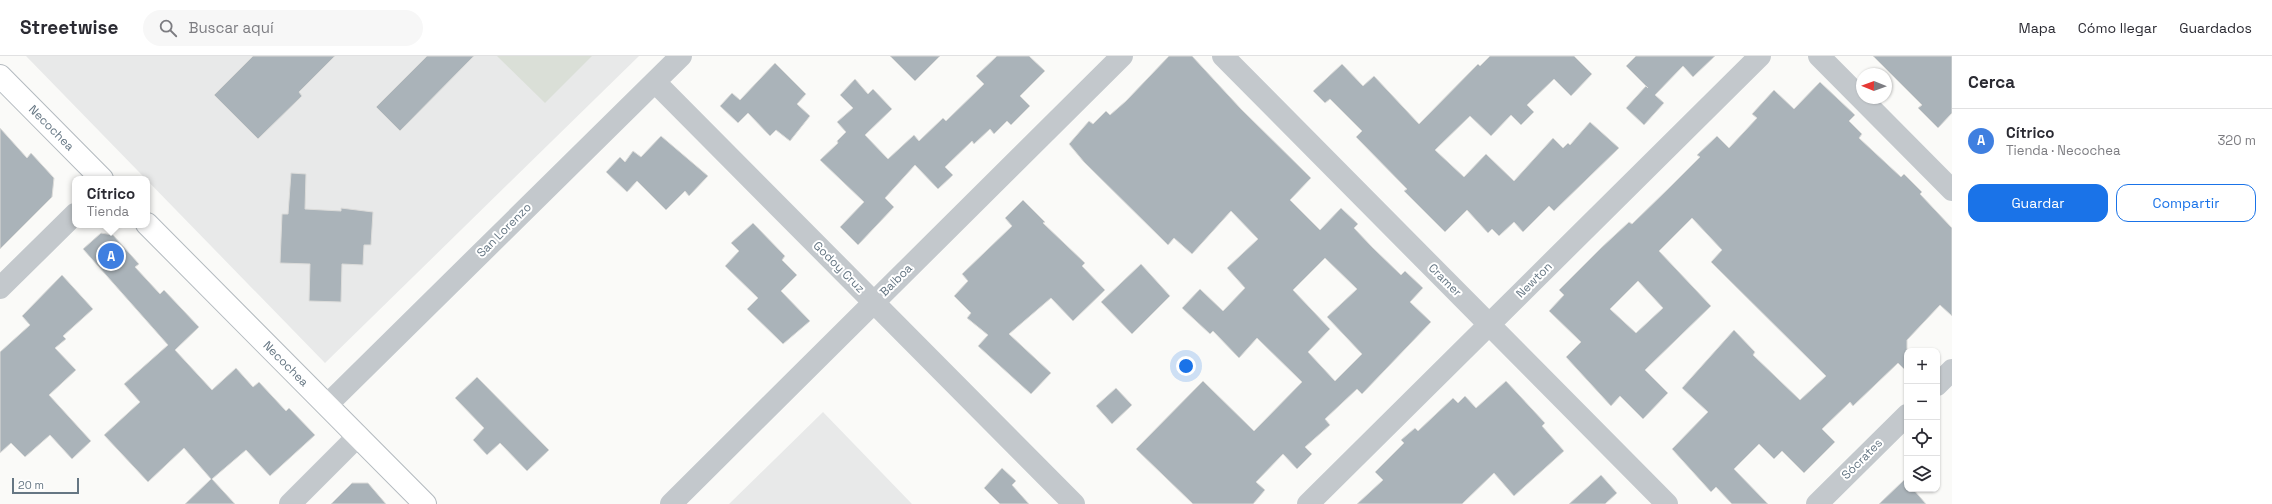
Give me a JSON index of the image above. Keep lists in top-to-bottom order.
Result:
{
  "streets": {
    "main road": ["Necochea"],
    "street": [
      "San Lorenzo",
      "Godoy Cruz",
      "Balboa",
      "Cramer",
      "Newton",
      "Sócrates"
    ]
  },
  "crossings": [
    ["Necochea", "San Lorenzo"],
    ["San Lorenzo", "Godoy Cruz"],
    ["Godoy Cruz", "Balboa"],
    ["Cramer", "Newton"]
  ],
  "scale_bar": "20 m",
  "north": "left",
  "page": {
    "header": "Streetwise",
    "search": "Buscar aquí",
    "nav": ["Mapa", "Cómo llegar", "Guardados"],
    "heading": "Cerca",
    "list": [
      {
        "mark": "A",
        "name": "Cítrico",
        "note": "Tienda · Necochea",
        "value": "320 m"
      }
    ],
    "buttons": ["Guardar", "Compartir"],
    "popup": ["Cítrico", "Tienda"],
    "pins": "A",
    "map_buttons": ["+", "−"],
    "scale": "20 m"
  }
}
